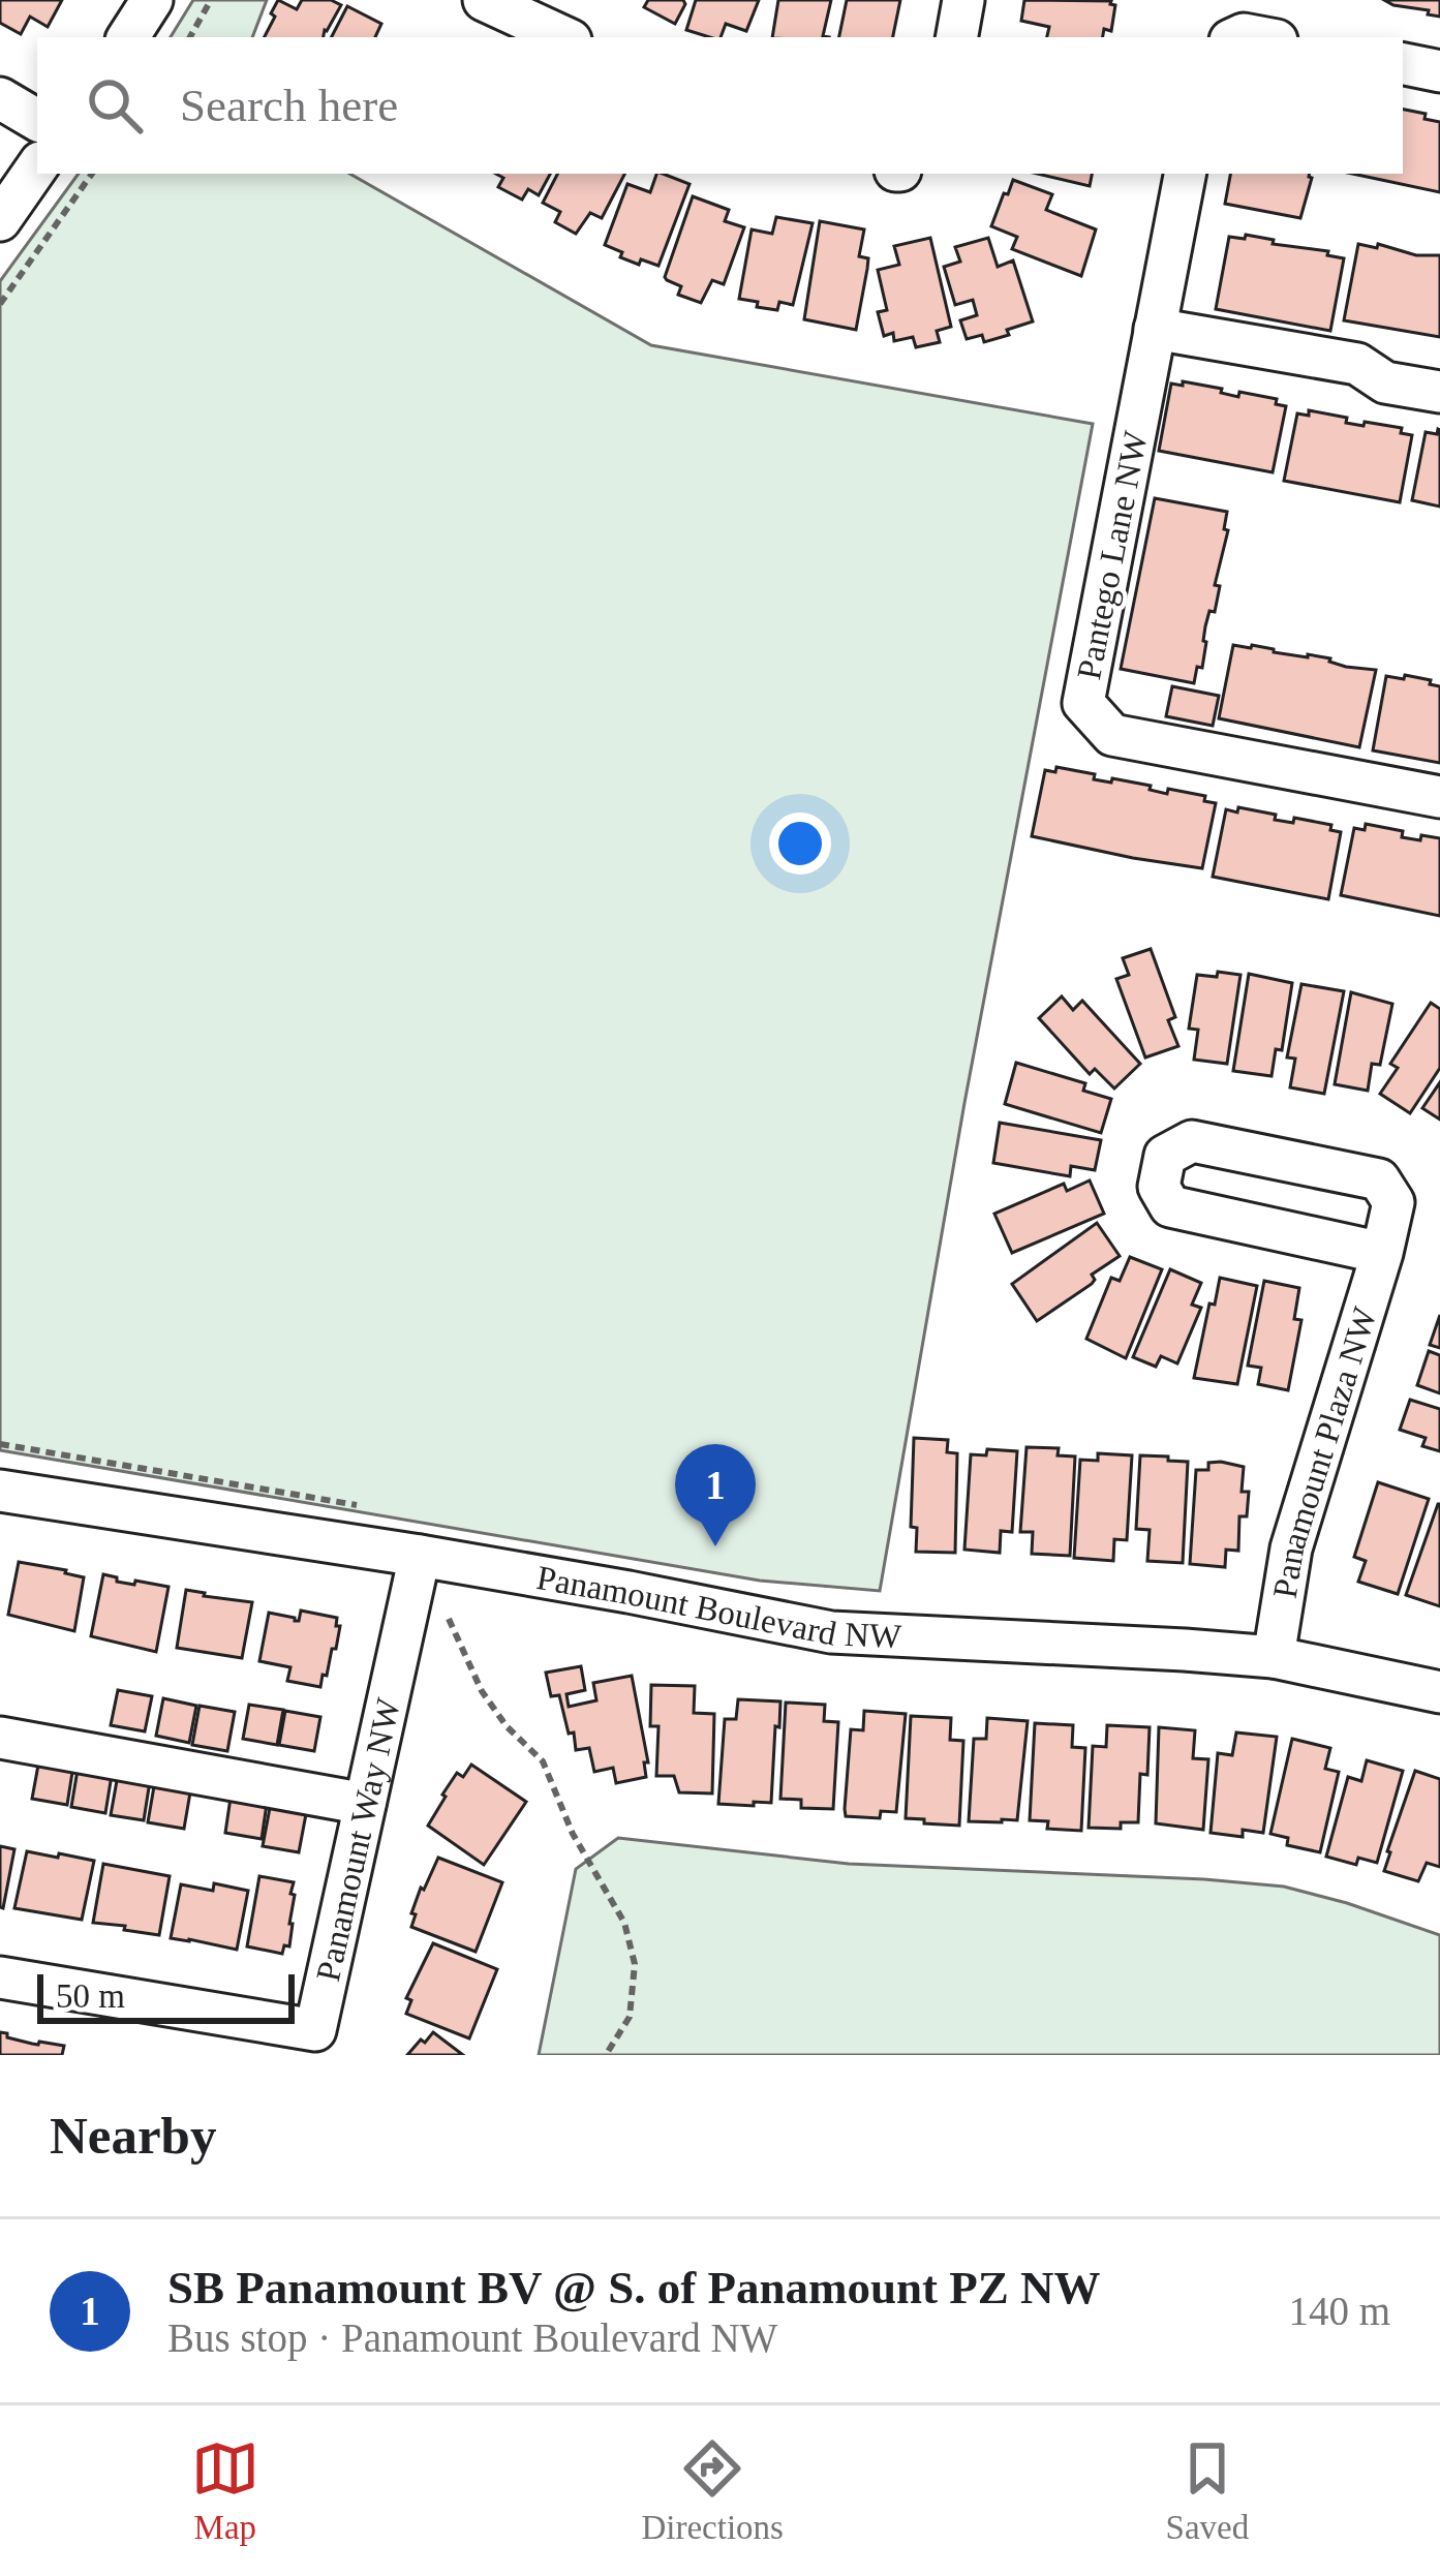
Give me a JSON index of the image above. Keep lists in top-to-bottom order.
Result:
{
  "streets": {
    "street": [
      "Pantego Lane NW",
      "Panamount Plaza NW",
      "Panamount Boulevard NW",
      "Panamount Way NW"
    ]
  },
  "crossings": [
    ["Panamount Plaza NW", "Panamount Boulevard NW"],
    ["Panamount Boulevard NW", "Panamount Way NW"]
  ],
  "scale_bar": "50 m",
  "page": {
    "search": "Search here",
    "pins": "1",
    "scale": "50 m",
    "heading": "Nearby",
    "list": [
      {
        "mark": "1",
        "name": "SB Panamount BV @ S. of Panamount PZ NW",
        "note": "Bus stop · Panamount Boulevard NW",
        "value": "140 m"
      }
    ],
    "nav": ["Map", "Directions", "Saved"]
  }
}
